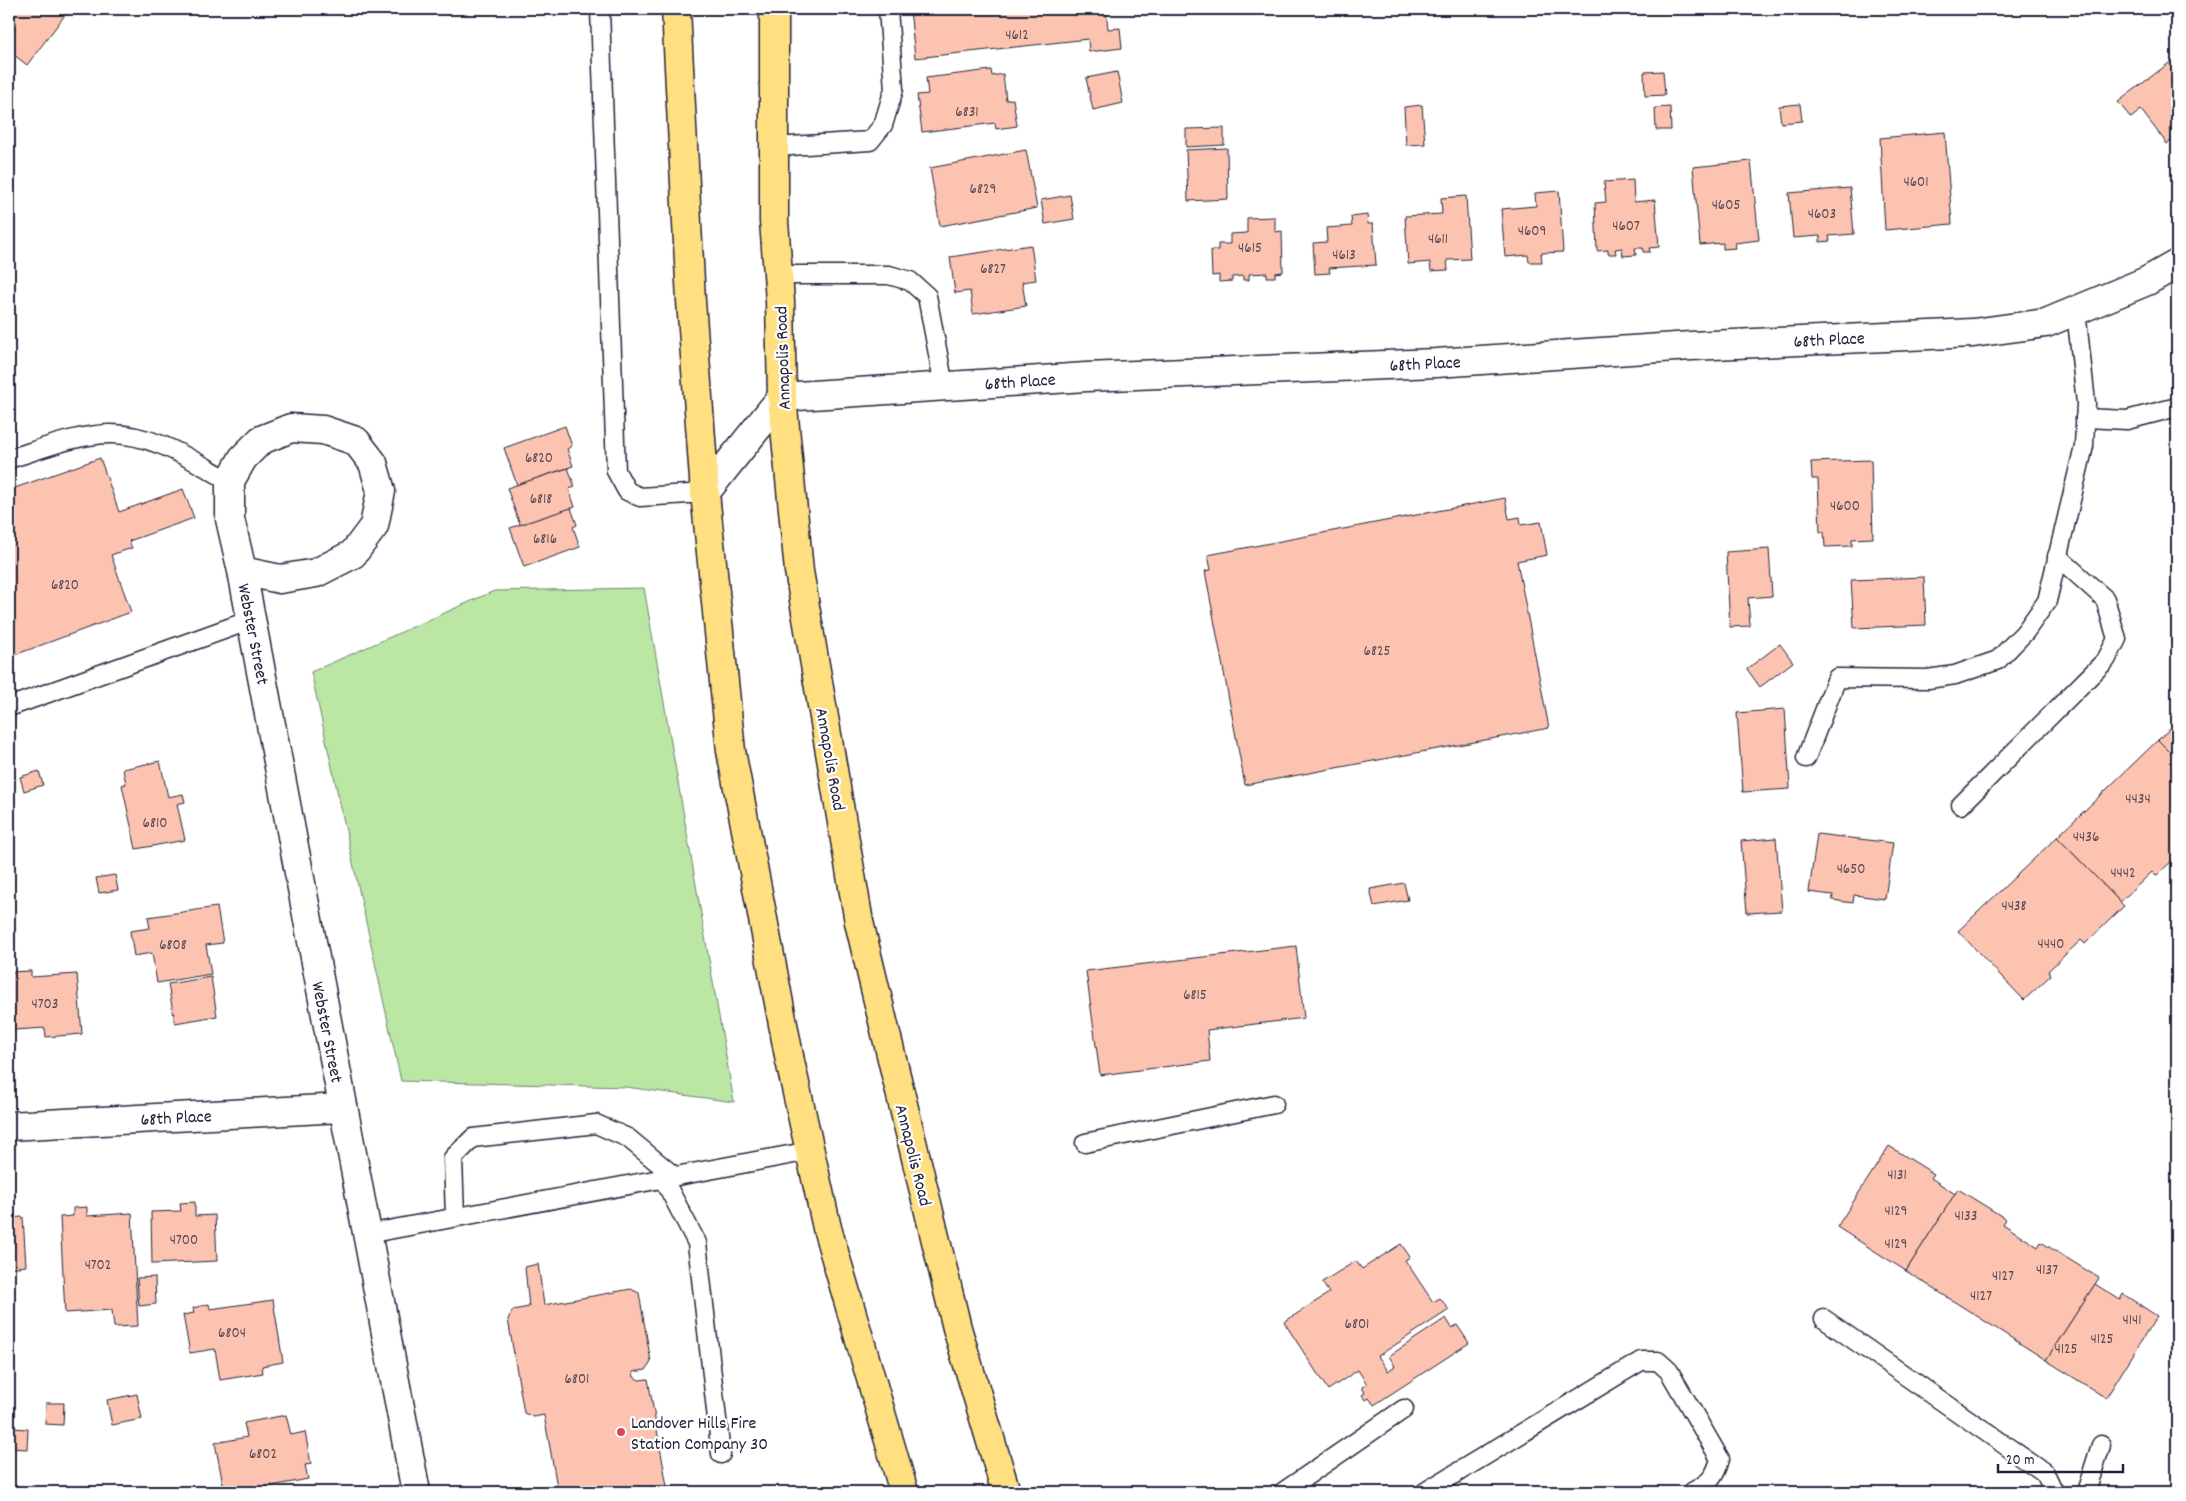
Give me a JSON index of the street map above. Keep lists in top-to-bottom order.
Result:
{
  "streets": {
    "main road": ["Annapolis Road"],
    "street": ["68th Place", "Webster Street"]
  },
  "crossings": [
    ["68th Place", "Annapolis Road"],
    ["68th Place", "Webster Street"]
  ],
  "places": ["Landover Hills Fire Station Company 30"],
  "house_numbers": [
    "4612",
    "6831",
    "4601",
    "6829",
    "4605",
    "4603",
    "4607",
    "4609",
    "4611",
    "4615",
    "4613",
    "6827",
    "6820",
    "6818",
    "4600",
    "6816",
    "6820",
    "6825",
    "4434",
    "6810",
    "4436",
    "4650",
    "4442",
    "4438",
    "4440",
    "6808",
    "6815",
    "4703",
    "4131",
    "4129",
    "4133",
    "4700",
    "4129",
    "4702",
    "4137",
    "4127",
    "4127",
    "4141",
    "6801",
    "6804",
    "4125",
    "4125",
    "6801",
    "6802"
  ],
  "scale_bar": "20 m"
}
